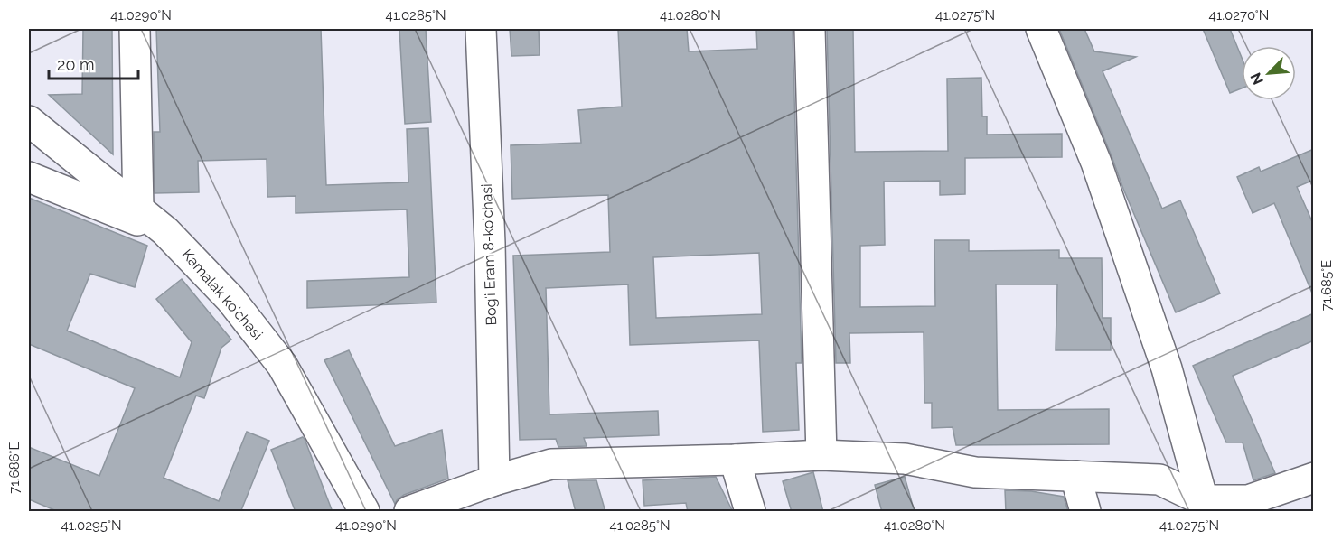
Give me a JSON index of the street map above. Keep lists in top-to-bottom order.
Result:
{
  "streets": {
    "street": ["Bogʻi Eram 8-koʻchasi", "Kamalak koʻchasi"]
  },
  "scale_bar": "20 m",
  "north": "bottom left",
  "coordinates": [
    "41.0290°N",
    "41.0285°N",
    "41.0280°N",
    "41.0275°N",
    "41.0270°N",
    "71.685°E",
    "71.686°E",
    "41.0295°N"
  ]
}
